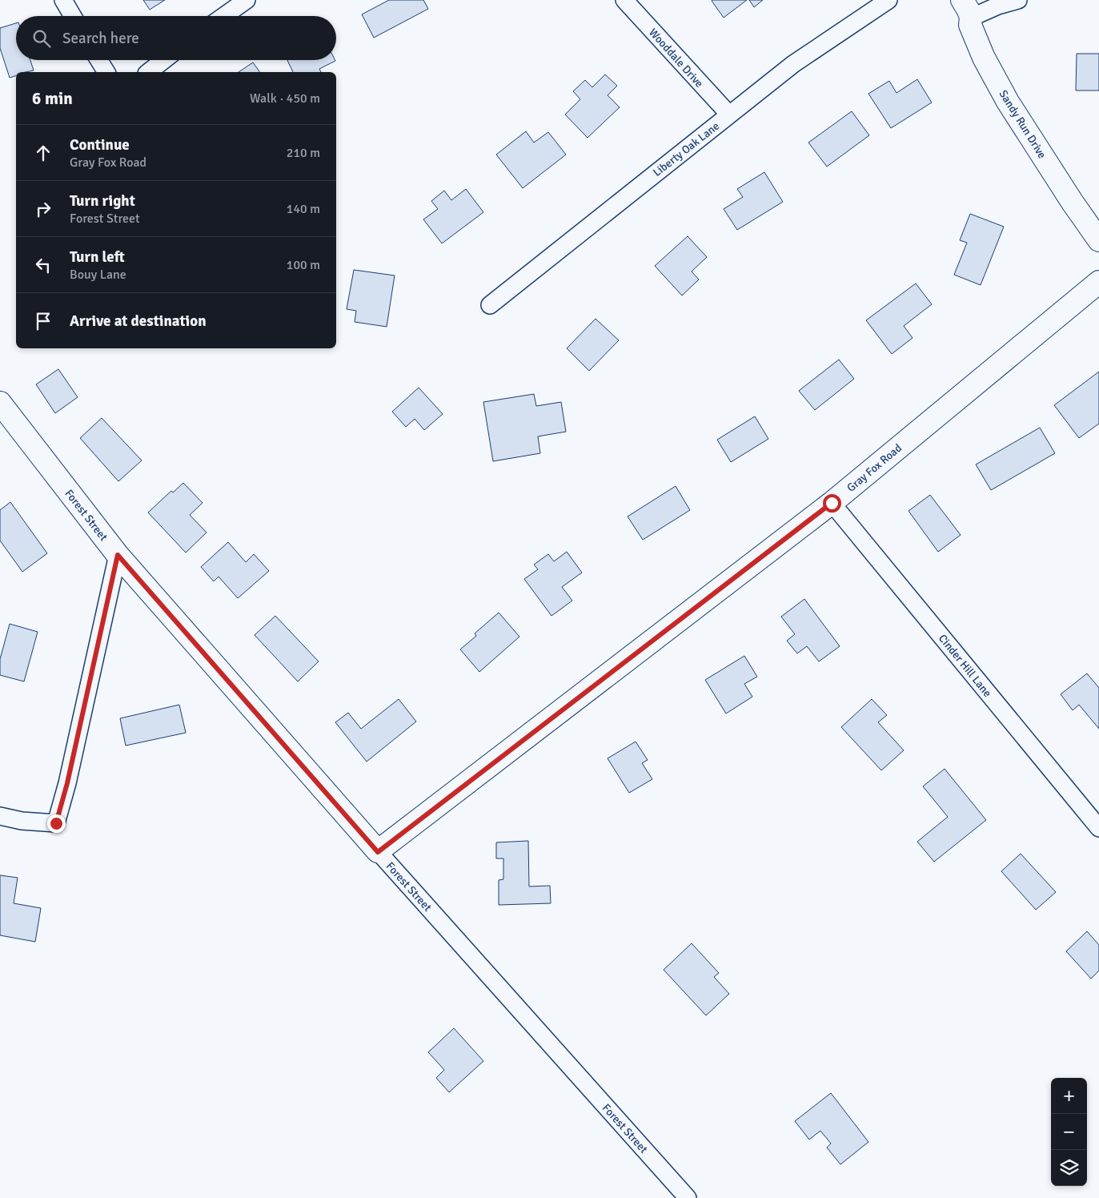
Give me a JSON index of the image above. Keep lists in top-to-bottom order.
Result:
{
  "streets": {
    "street": [
      "Wooddale Drive",
      "Sandy Run Drive",
      "Liberty Oak Lane",
      "Gray Fox Road",
      "Forest Street",
      "Cinder Hill Lane"
    ]
  },
  "crossings": [
    ["Wooddale Drive", "Liberty Oak Lane"],
    ["Gray Fox Road", "Forest Street"],
    ["Gray Fox Road", "Cinder Hill Lane"]
  ],
  "page": {
    "search": "Search here",
    "heading": ["6 min", "Walk · 450 m"],
    "list": [
      ["Continue", "Gray Fox Road", "210 m"],
      ["Turn right", "Forest Street", "140 m"],
      ["Turn left", "Bouy Lane", "100 m"],
      "Arrive at destination"
    ],
    "map_buttons": ["+", "−"]
  }
}
